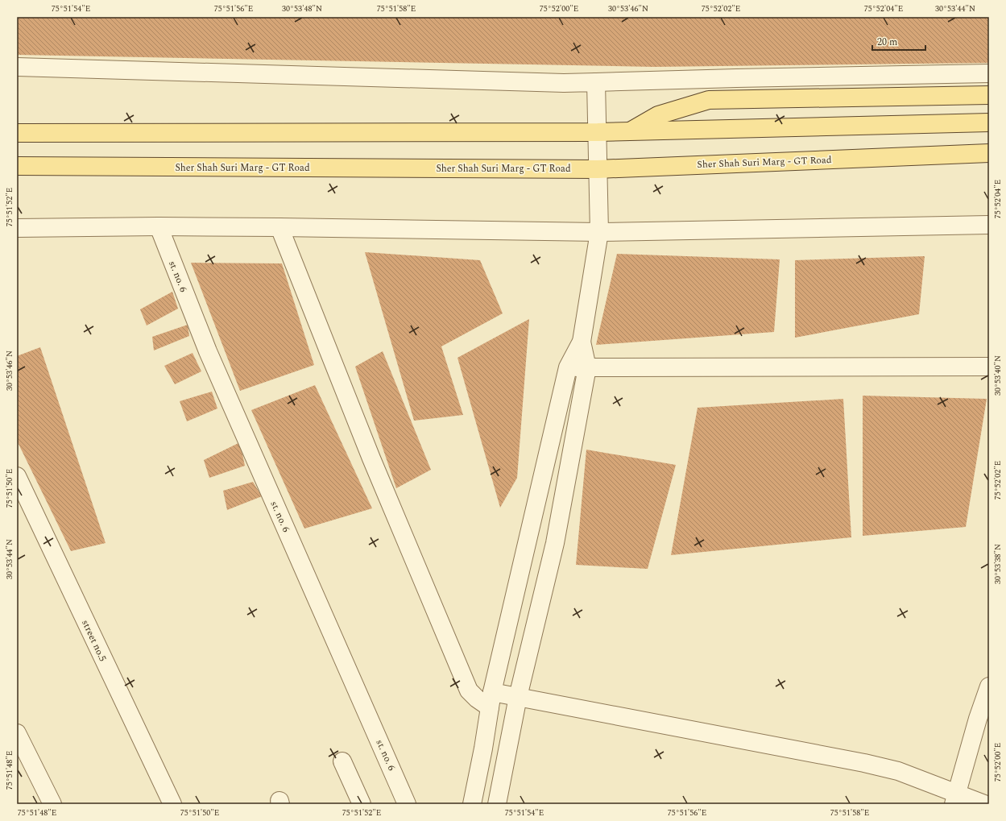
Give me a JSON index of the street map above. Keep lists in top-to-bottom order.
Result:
{
  "streets": {
    "main road": ["Sher Shah Suri Marg - GT Road"],
    "street": ["st. no. 6", "street no.5"]
  },
  "scale_bar": "20 m",
  "coordinates": [
    "75°51'54\"E",
    "75°51'56\"E",
    "30°53'48\"N",
    "75°51'58\"E",
    "75°52'00\"E",
    "30°53'46\"N",
    "75°52'02\"E",
    "75°52'04\"E",
    "30°53'44\"N",
    "75°51'52\"E",
    "30°53'40\"N",
    "75°51'50\"E",
    "30°53'38\"N",
    "75°51'48\"E"
  ]
}
